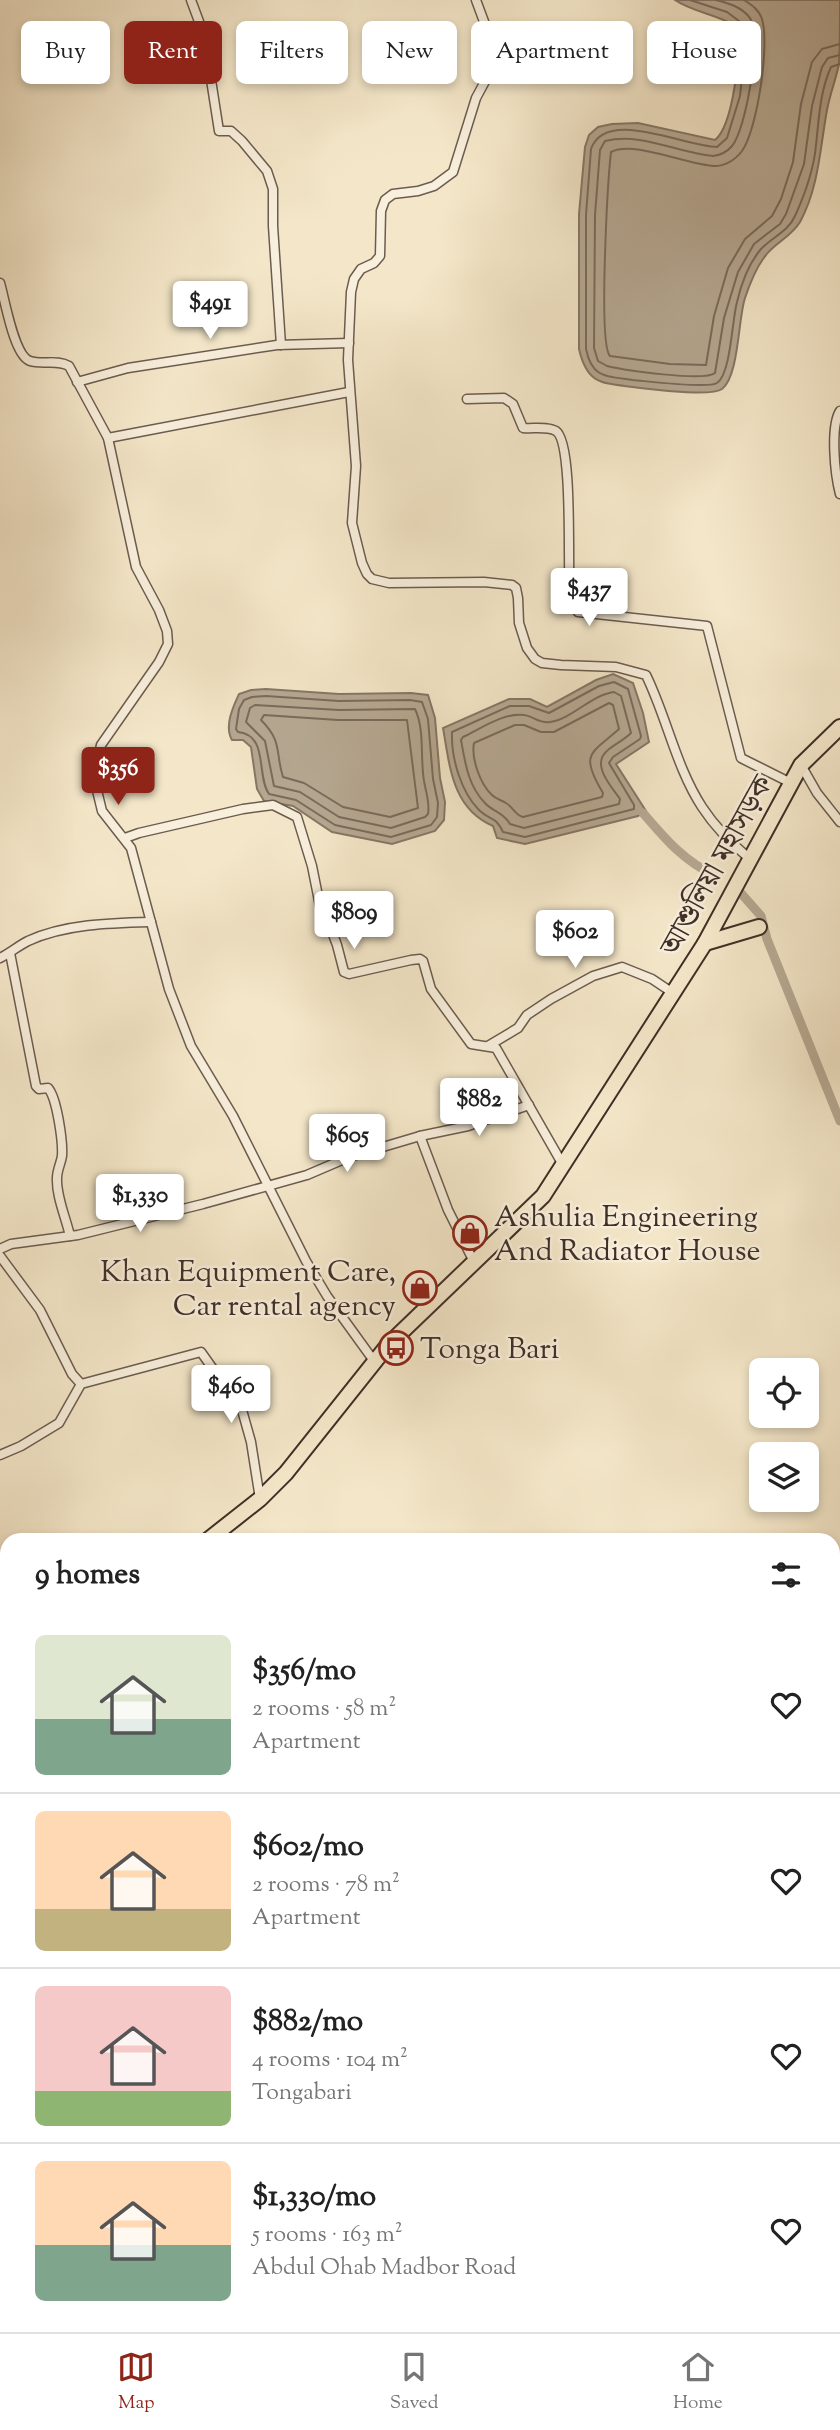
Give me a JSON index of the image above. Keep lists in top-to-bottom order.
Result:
{
  "streets": {
    "highway": ["আশুলিয়া মহাসড়ক"]
  },
  "places": {
    "shop": ["Ashulia Engineering And Radiator House", "Khan Equipment Care, Car rental agency"],
    "bus stop": ["Tonga Bari"]
  },
  "page": {
    "chip": [
      "Buy",
      "Rent",
      "Filters",
      "New",
      "Apartment",
      "House"
    ],
    "price": [
      "$491",
      "$437",
      "$356",
      "$809",
      "$602",
      "$882",
      "$605",
      "$1,330",
      "$460"
    ],
    "heading": "9 homes",
    "list": [
      {
        "name": "$356/mo",
        "note": "2 rooms · 58 m² · Apartment"
      },
      {
        "name": "$602/mo",
        "note": "2 rooms · 78 m² · Apartment"
      },
      {
        "name": "$882/mo",
        "note": "4 rooms · 104 m² · Tongabari"
      },
      {
        "name": "$1,330/mo",
        "note": "5 rooms · 163 m² · Abdul Ohab Madbor Road"
      }
    ],
    "tabs": ["Map", "Saved", "Home"]
  }
}
